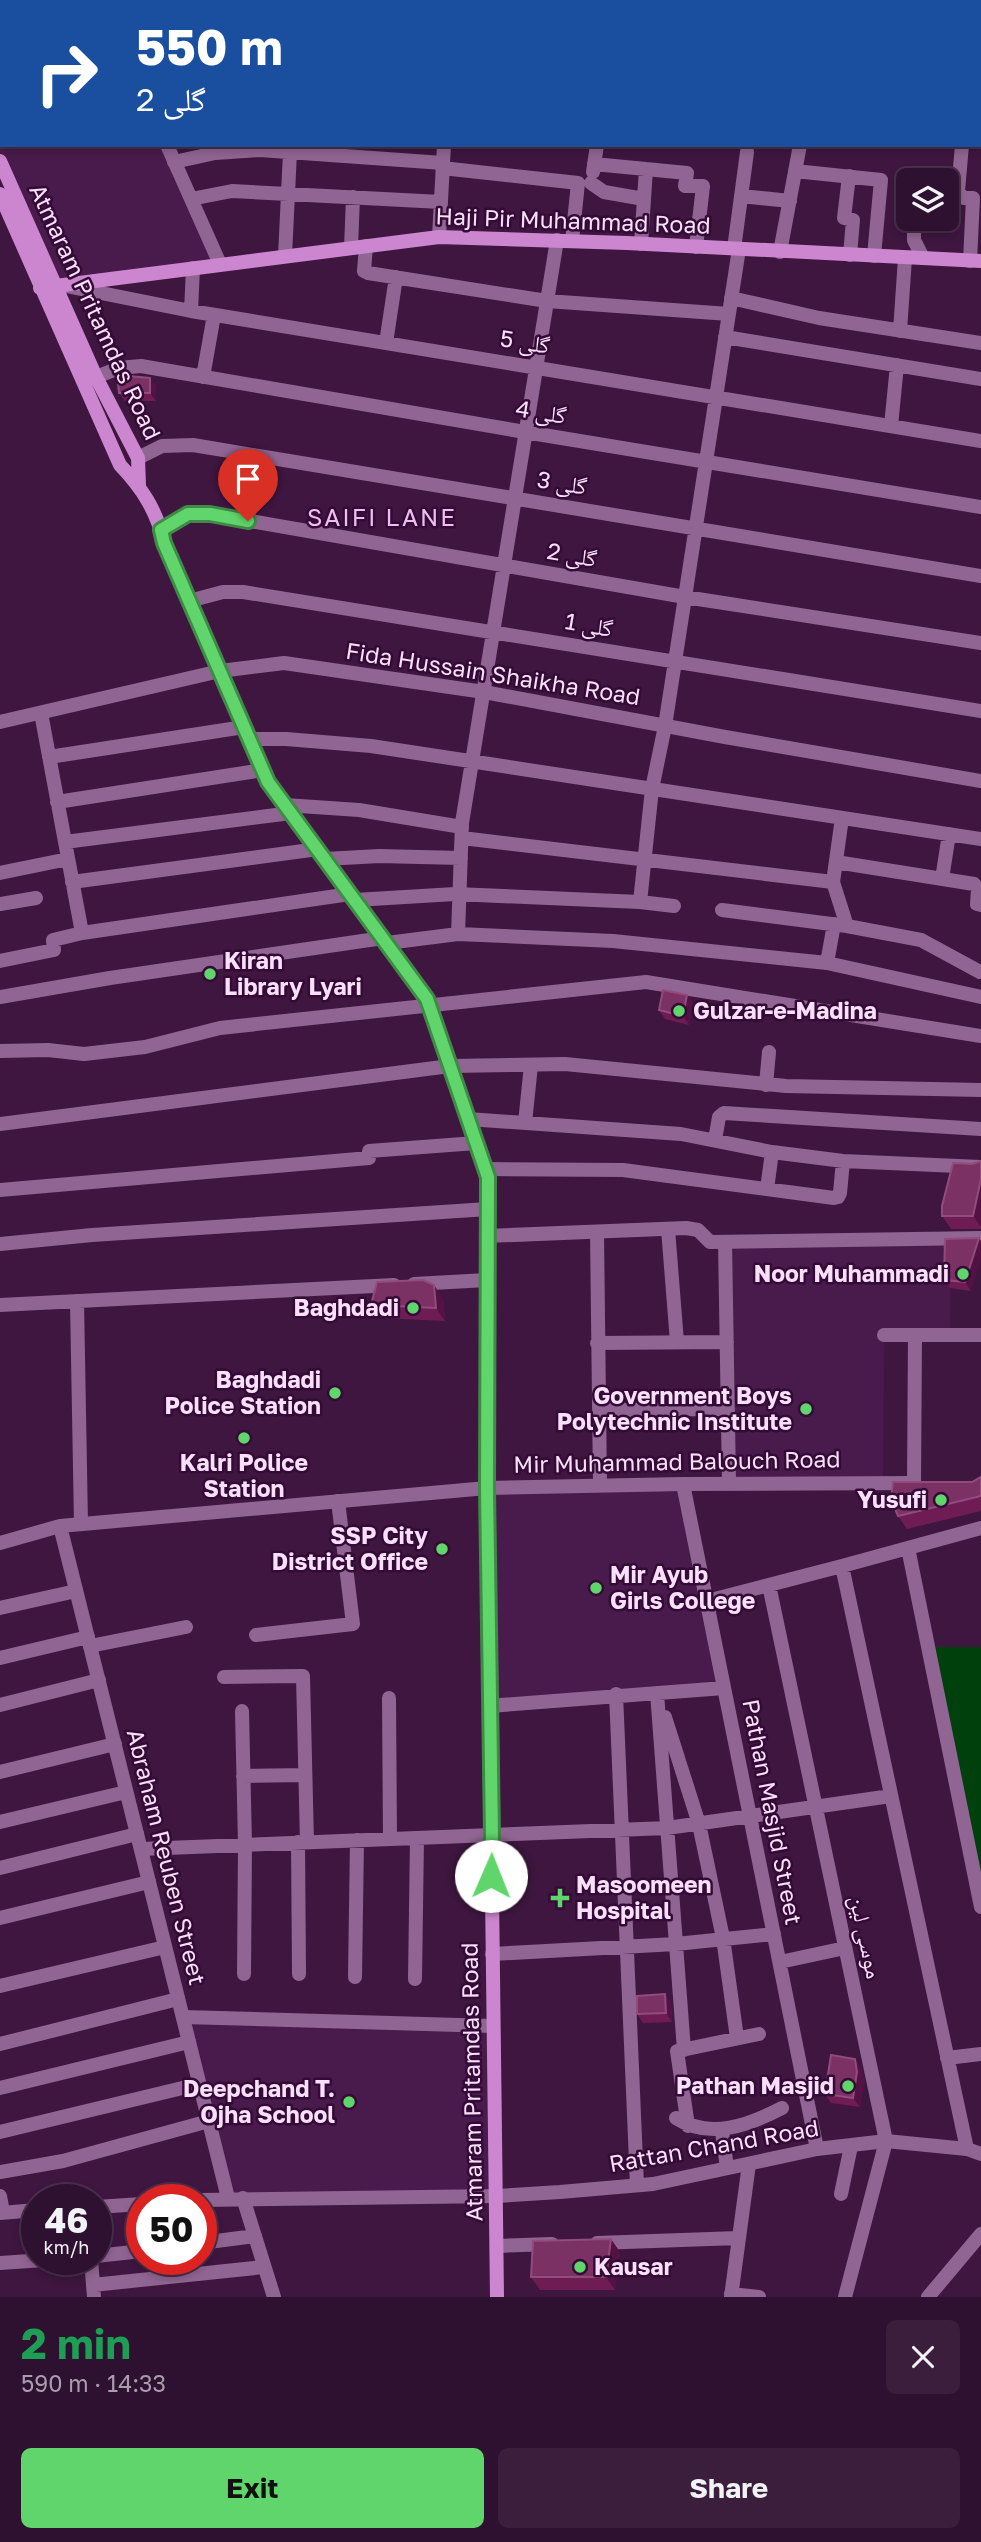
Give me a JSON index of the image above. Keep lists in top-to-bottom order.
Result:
{
  "streets": {
    "main road": ["Haji Pir Muhammad Road", "Atmaram Pritamdas Road"],
    "street": [
      "گلی 5",
      "گلی 4",
      "گلی 3",
      "گلی 2",
      "گلی 1",
      "Fida Hussain Shaikha Road",
      "Mir Muhammad Balouch Road",
      "Pathan Masjid Street",
      "Abraham Reuben Street",
      "موسی لین",
      "Rattan Chand Road"
    ]
  },
  "crossings": [
    ["Haji Pir Muhammad Road", "Atmaram Pritamdas Road"],
    ["Haji Pir Muhammad Road", "گلی 5"],
    ["Atmaram Pritamdas Road", "گلی 5"],
    ["Atmaram Pritamdas Road", "گلی 4"],
    ["Atmaram Pritamdas Road", "گلی 3"],
    ["Atmaram Pritamdas Road", "گلی 2"],
    ["Atmaram Pritamdas Road", "گلی 1"],
    ["Atmaram Pritamdas Road", "Fida Hussain Shaikha Road"],
    ["Atmaram Pritamdas Road", "Mir Muhammad Balouch Road"],
    ["Atmaram Pritamdas Road", "Rattan Chand Road"],
    ["Mir Muhammad Balouch Road", "Pathan Masjid Street"],
    ["Mir Muhammad Balouch Road", "Abraham Reuben Street"],
    ["Pathan Masjid Street", "Rattan Chand Road"],
    ["Abraham Reuben Street", "Rattan Chand Road"],
    ["موسی لین", "Rattan Chand Road"]
  ],
  "districts": ["SAIFI LANE"],
  "places": {
    "other": [
      "Kiran Library Lyari",
      "Gulzar-e-Madina",
      "Noor Muhammadi",
      "Baghdadi",
      "Baghdadi Police Station",
      "Government Boys Polytechnic Institute",
      "Kalri Police Station",
      "Yusufi",
      "SSP City District Office",
      "Mir Ayub Girls College",
      "Pathan Masjid",
      "Deepchand T. Ojha School",
      "Kausar"
    ],
    "health": ["Masoomeen Hospital"]
  },
  "page": {
    "turn": ["550 m", "گلی 2"],
    "speed": "46 km/h",
    "limit": "50",
    "heading": ["2 min", "590 m · 14:33"],
    "buttons": ["Exit", "Share"]
  }
}
